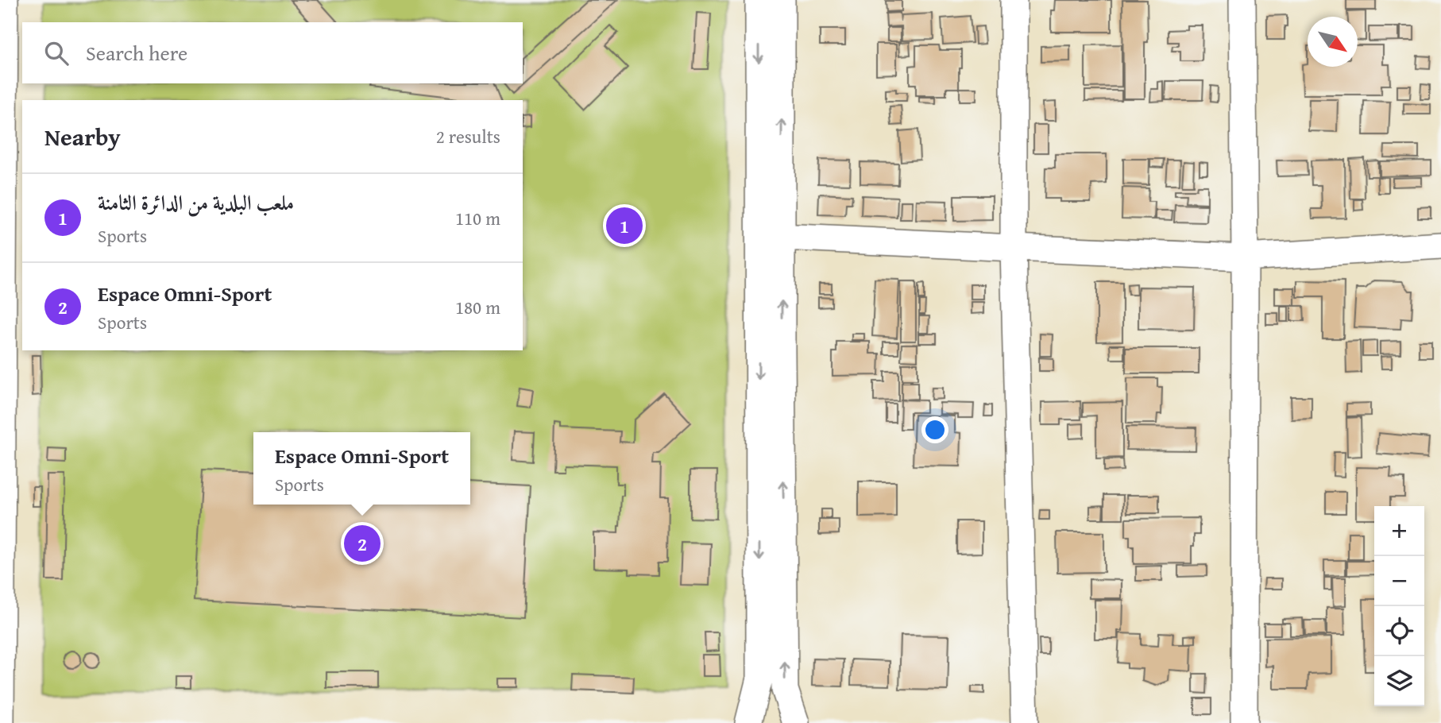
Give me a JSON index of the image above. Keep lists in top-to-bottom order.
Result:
{
  "north": "bottom right",
  "page": {
    "search": "Search here",
    "heading": ["Nearby", "2 results"],
    "list": [
      {
        "mark": "1",
        "name": "ملعب البلدية من الدائرة الثامنة",
        "note": "Sports",
        "value": "110 m"
      },
      {
        "mark": "2",
        "name": "Espace Omni-Sport",
        "note": "Sports",
        "value": "180 m"
      }
    ],
    "pins": ["1", "2"],
    "popup": ["Espace Omni-Sport", "Sports"],
    "map_buttons": ["+", "−"]
  }
}
